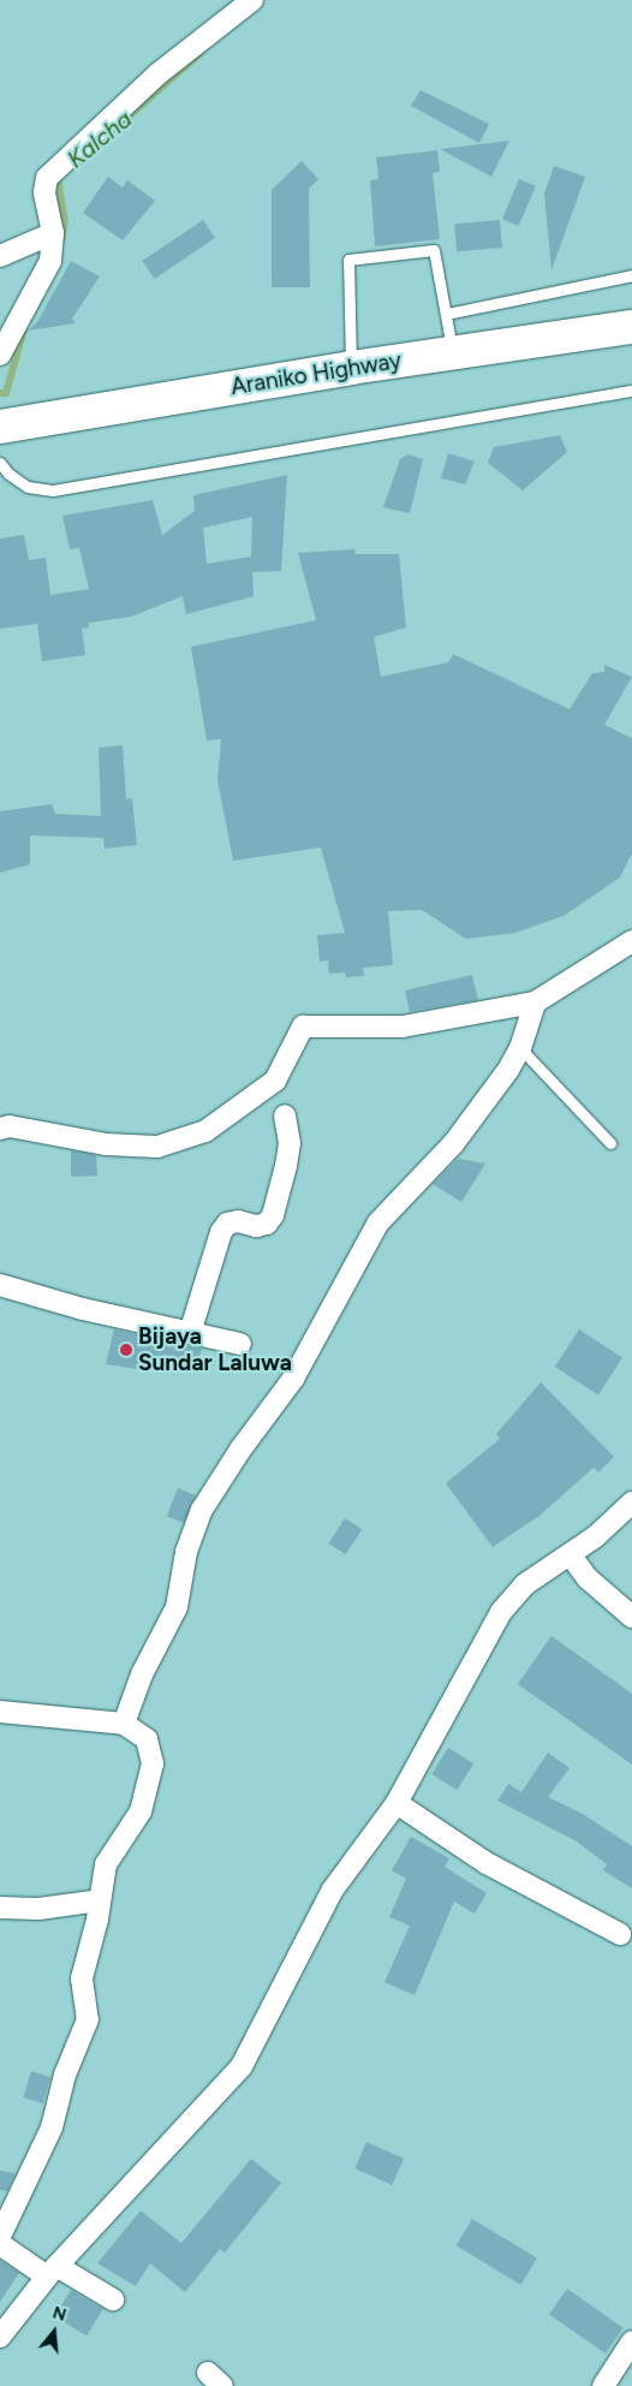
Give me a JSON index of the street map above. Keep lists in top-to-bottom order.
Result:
{
  "streets": {
    "highway": ["Araniko Highway"]
  },
  "water": ["Kalcha"],
  "places": ["Bijaya Sundar Laluwa"],
  "north": "top"
}
